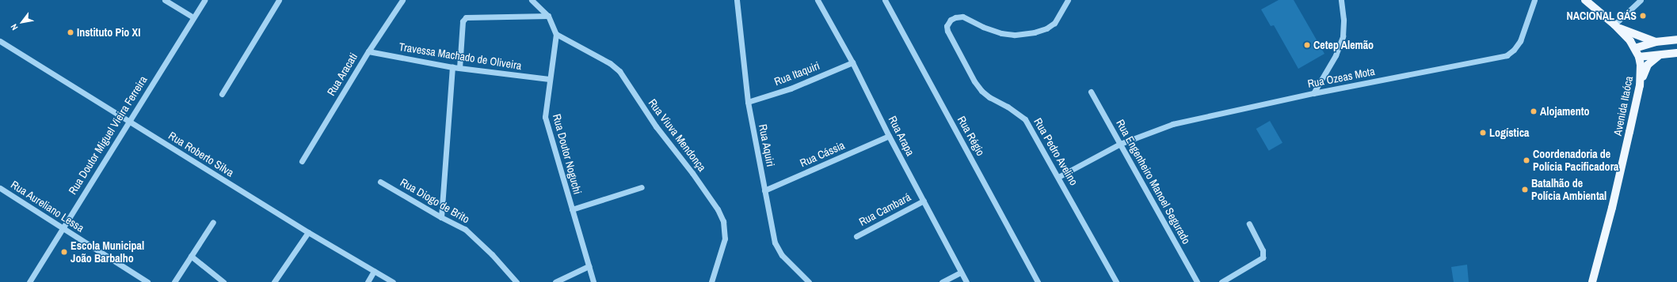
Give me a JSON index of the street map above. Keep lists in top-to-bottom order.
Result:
{
  "streets": {
    "main road": ["Avenida Itaóca"],
    "street": [
      "Travessa Machado de Oliveira",
      "Rua Itaquiri",
      "Rua Aracati",
      "Rua Ozeas Mota",
      "Rua Doutor Miguel Vieira Ferreira",
      "Rua Viuva Mendonça",
      "Rua Arapa",
      "Rua Régio",
      "Rua Aquiri",
      "Rua Pedro Avelino",
      "Rua Roberto Silva",
      "Rua Doutor Noguchi",
      "Rua Cássia",
      "Rua Engenheiro Manoel Segurado",
      "Rua Diogo de Brito",
      "Rua Aureliano Lessa",
      "Rua Cambará"
    ]
  },
  "crossings": [
    ["Travessa Machado de Oliveira", "Rua Aracati"],
    ["Travessa Machado de Oliveira", "Rua Doutor Noguchi"],
    ["Rua Itaquiri", "Rua Arapa"],
    ["Rua Itaquiri", "Rua Aquiri"],
    ["Rua Ozeas Mota", "Rua Pedro Avelino"],
    ["Rua Ozeas Mota", "Rua Engenheiro Manoel Segurado"],
    ["Rua Doutor Miguel Vieira Ferreira", "Rua Roberto Silva"],
    ["Rua Doutor Miguel Vieira Ferreira", "Rua Aureliano Lessa"],
    ["Rua Viuva Mendonça", "Rua Doutor Noguchi"],
    ["Rua Arapa", "Rua Cássia"],
    ["Rua Arapa", "Rua Cambará"],
    ["Rua Aquiri", "Rua Cássia"]
  ],
  "places": [
    "NACIONAL GÁS",
    "Instituto Pio XI",
    "Cetep Alemão",
    "Alojamento",
    "Logística",
    "Coordenadoria de Polícia Pacificadora",
    "Batalhão de Polícia Ambiental",
    "Escola Municipal João Barbalho"
  ],
  "north": "bottom left"
}
